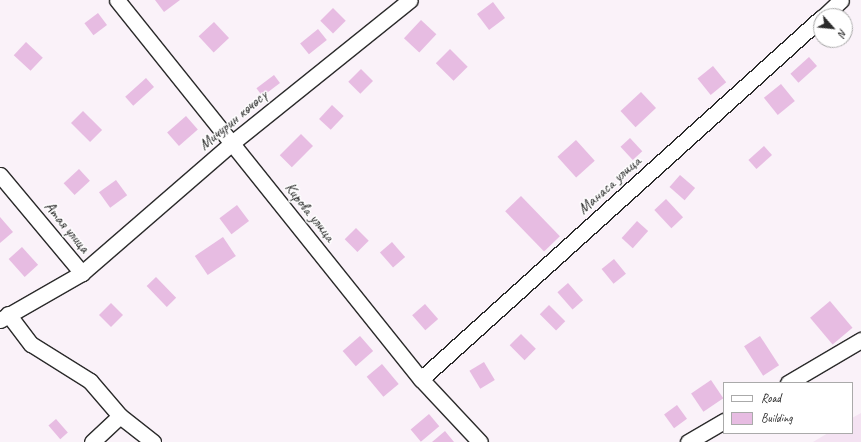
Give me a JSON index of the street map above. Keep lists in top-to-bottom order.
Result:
{
  "streets": {
    "street": [
      "Мичурин көчөсү",
      "Манаса улица",
      "Кирова улица",
      "Атая улица"
    ]
  },
  "crossings": [
    ["Мичурин көчөсү", "Кирова улица"],
    ["Мичурин көчөсү", "Атая улица"],
    ["Манаса улица", "Кирова улица"]
  ],
  "legend": ["Road", "Building"],
  "north": "bottom right"
}
